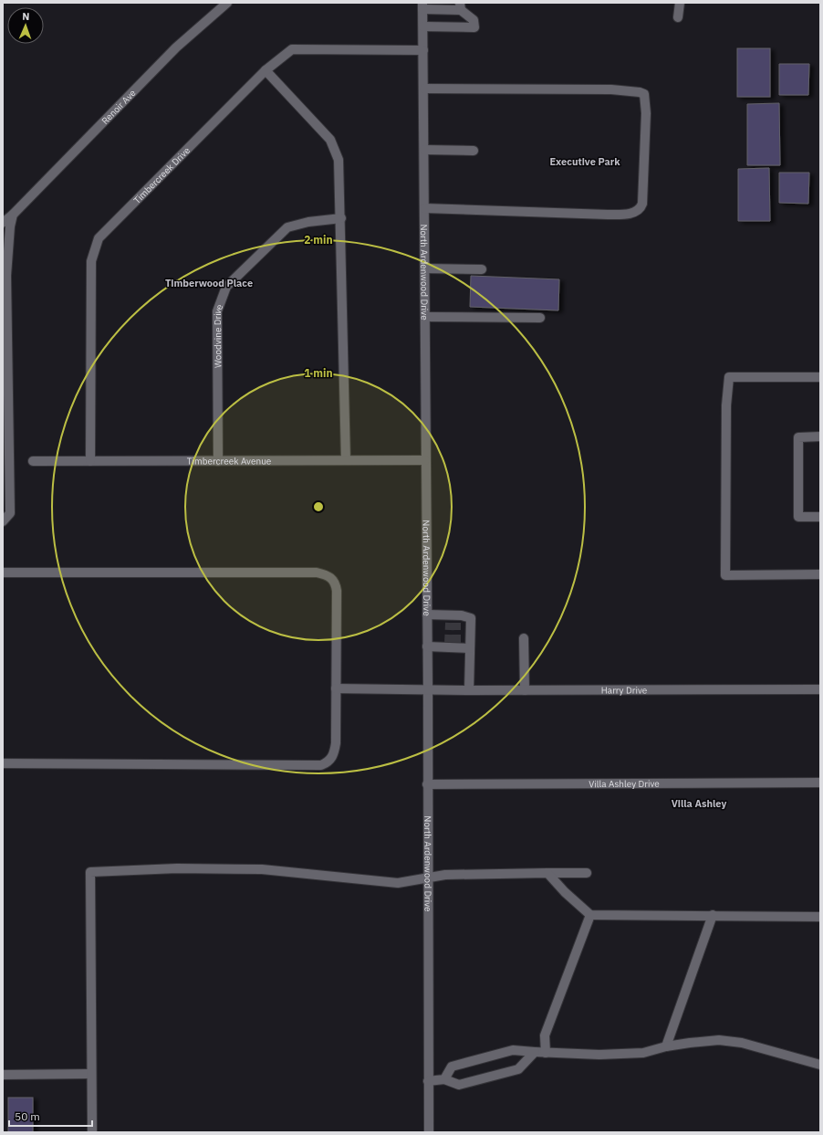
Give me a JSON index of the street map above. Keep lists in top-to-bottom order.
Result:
{
  "streets": {
    "street": [
      "Renoir Ave",
      "Timbercreek Drive",
      "North Ardenwood Drive",
      "Woodvine Drive",
      "Timbercreek Avenue",
      "Harry Drive",
      "Villa Ashley Drive"
    ]
  },
  "crossings": [
    ["Timbercreek Drive", "North Ardenwood Drive"],
    ["Timbercreek Drive", "Timbercreek Avenue"],
    ["North Ardenwood Drive", "Timbercreek Avenue"],
    ["North Ardenwood Drive", "Harry Drive"],
    ["North Ardenwood Drive", "Villa Ashley Drive"],
    ["Woodvine Drive", "Timbercreek Avenue"]
  ],
  "districts": ["Executive Park", "Timberwood Place", "Villa Ashley"],
  "scale_bar": "50 m",
  "north": "top",
  "rings": ["2 min", "1 min"]
}
